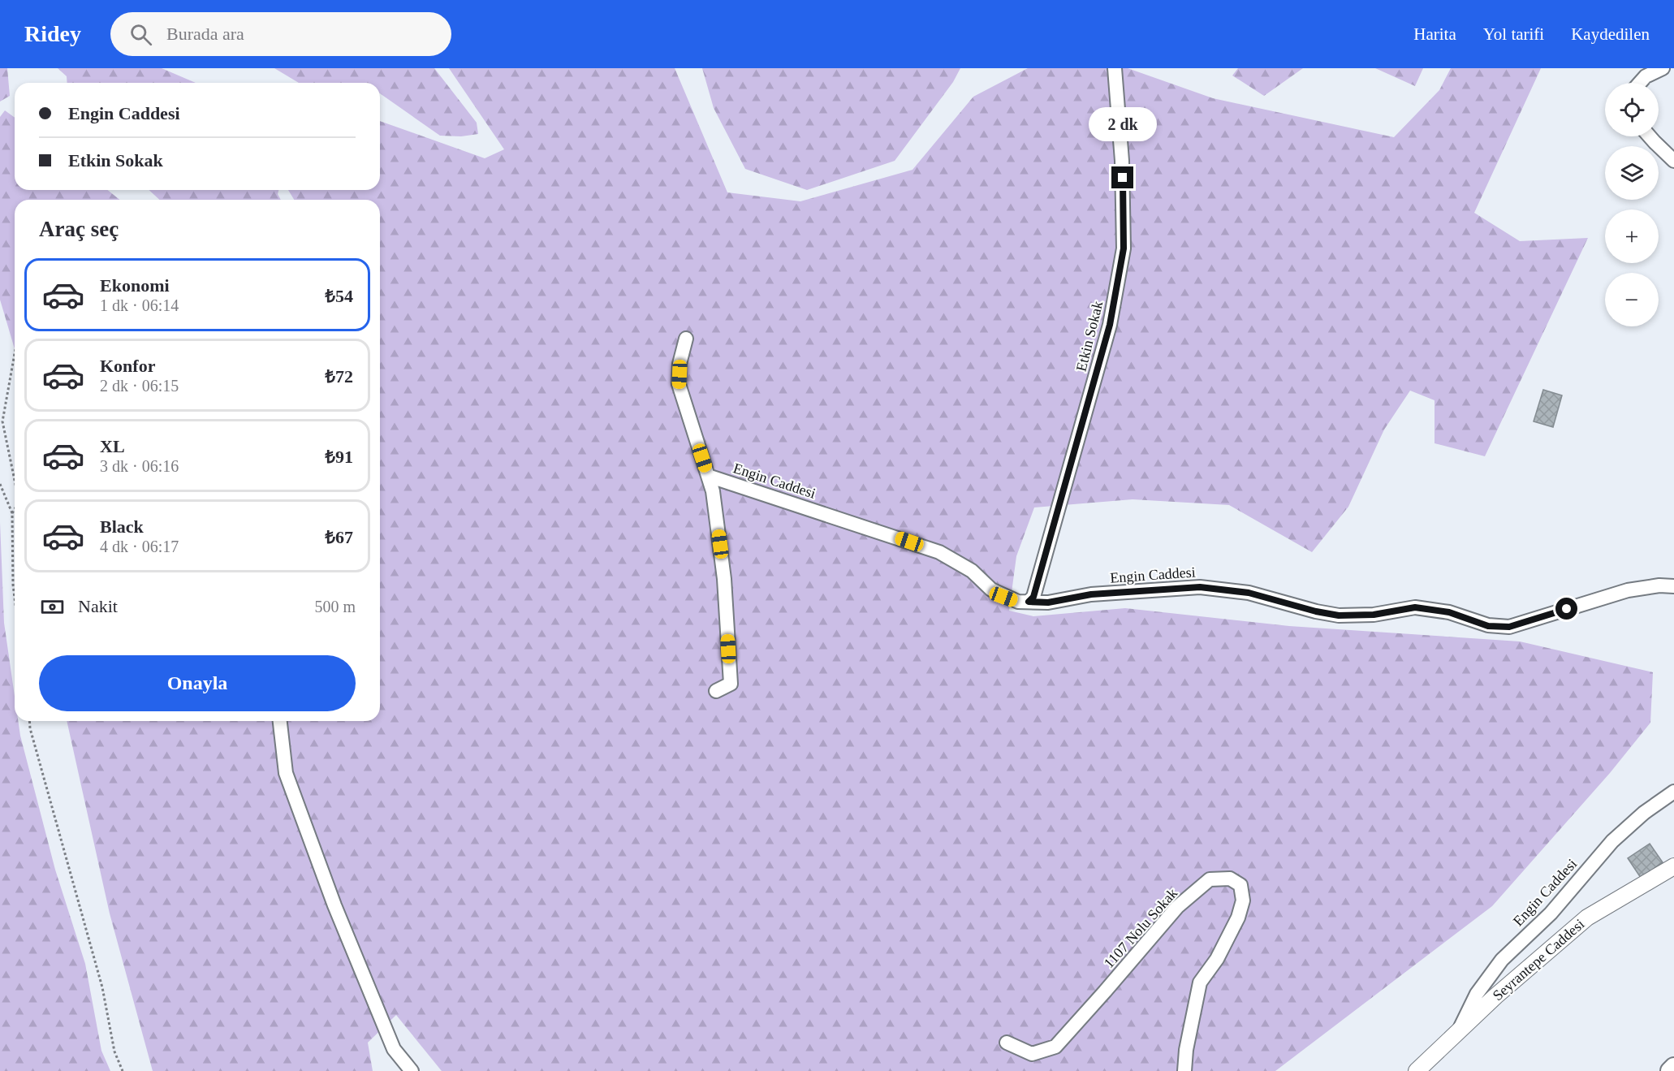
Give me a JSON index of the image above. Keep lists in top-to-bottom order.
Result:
{
  "streets": {
    "street": [
      "Etkin Sokak",
      "Engin Caddesi",
      "1107 Nolu Sokak",
      "Seyrantepe Caddesi"
    ]
  },
  "crossings": [
    ["Etkin Sokak", "Engin Caddesi"],
    ["Engin Caddesi", "Seyrantepe Caddesi"]
  ],
  "page": {
    "header": "Ridey",
    "search": "Burada ara",
    "nav": ["Harita", "Yol tarifi", "Kaydedilen"],
    "map_buttons": ["+", "−"],
    "banner": ["Engin Caddesi", "Etkin Sokak"],
    "bubble": "2 dk",
    "heading": "Araç seç",
    "list": [
      {
        "name": "Ekonomi",
        "note": "1 dk · 06:14",
        "value": "₺54"
      },
      {
        "name": "Konfor",
        "note": "2 dk · 06:15",
        "value": "₺72"
      },
      {
        "name": "XL",
        "note": "3 dk · 06:16",
        "value": "₺91"
      },
      {
        "name": "Black",
        "note": "4 dk · 06:17",
        "value": "₺67"
      }
    ],
    "pay": ["Nakit", "500 m"],
    "buttons": "Onayla"
  }
}
